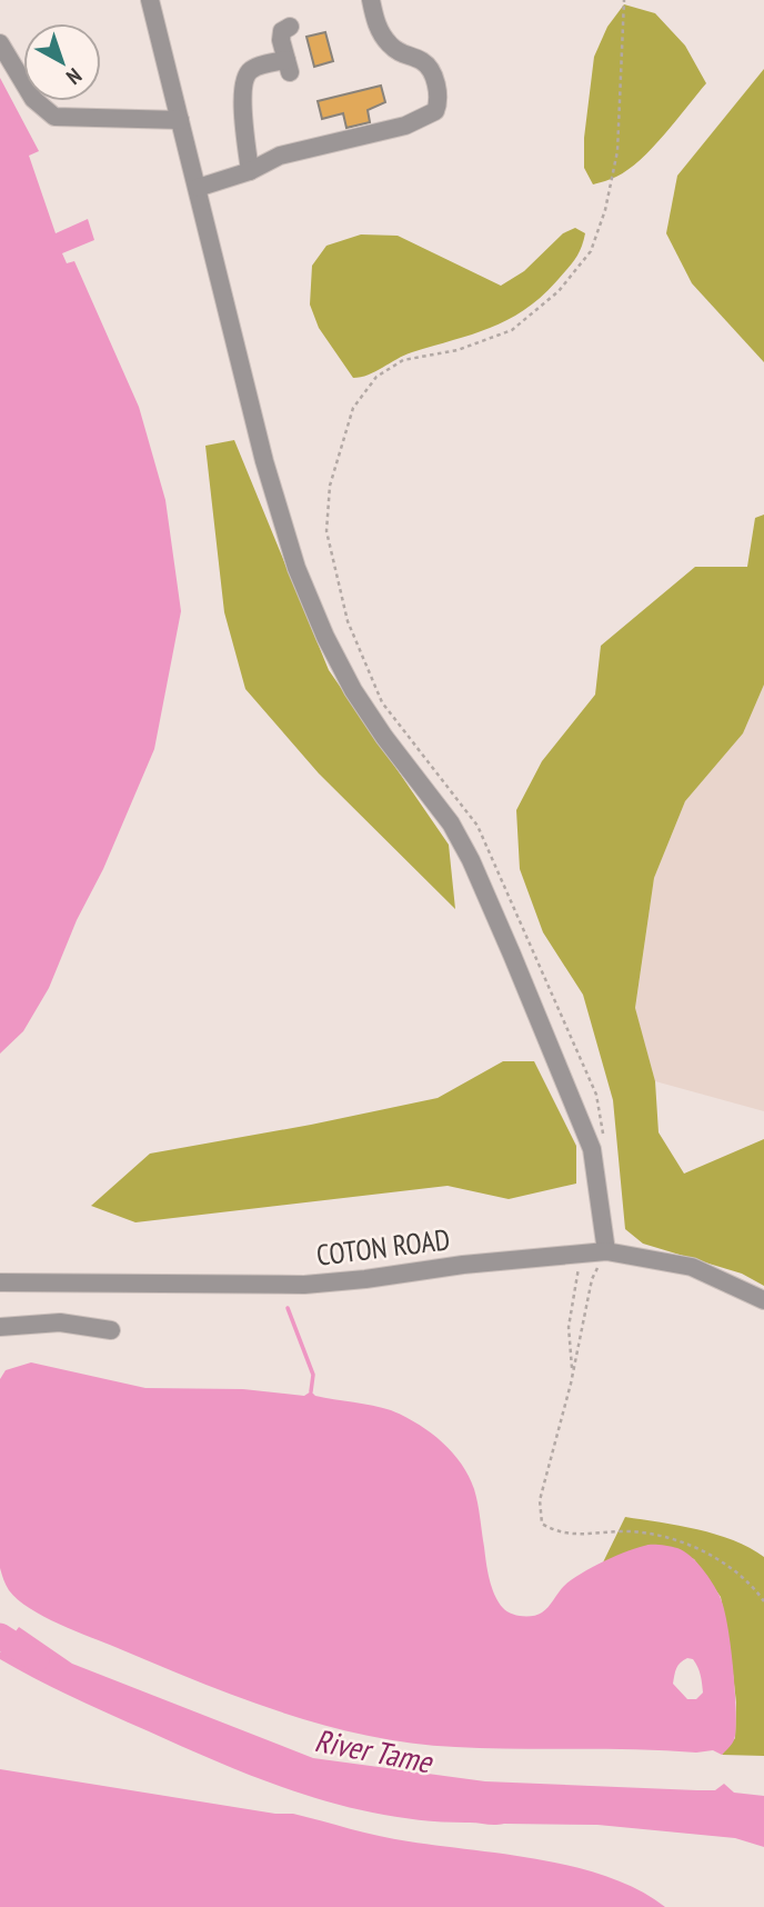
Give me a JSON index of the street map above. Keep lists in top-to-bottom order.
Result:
{
  "streets": {
    "street": ["COTON ROAD"]
  },
  "water": ["River Tame"],
  "north": "bottom right"
}
